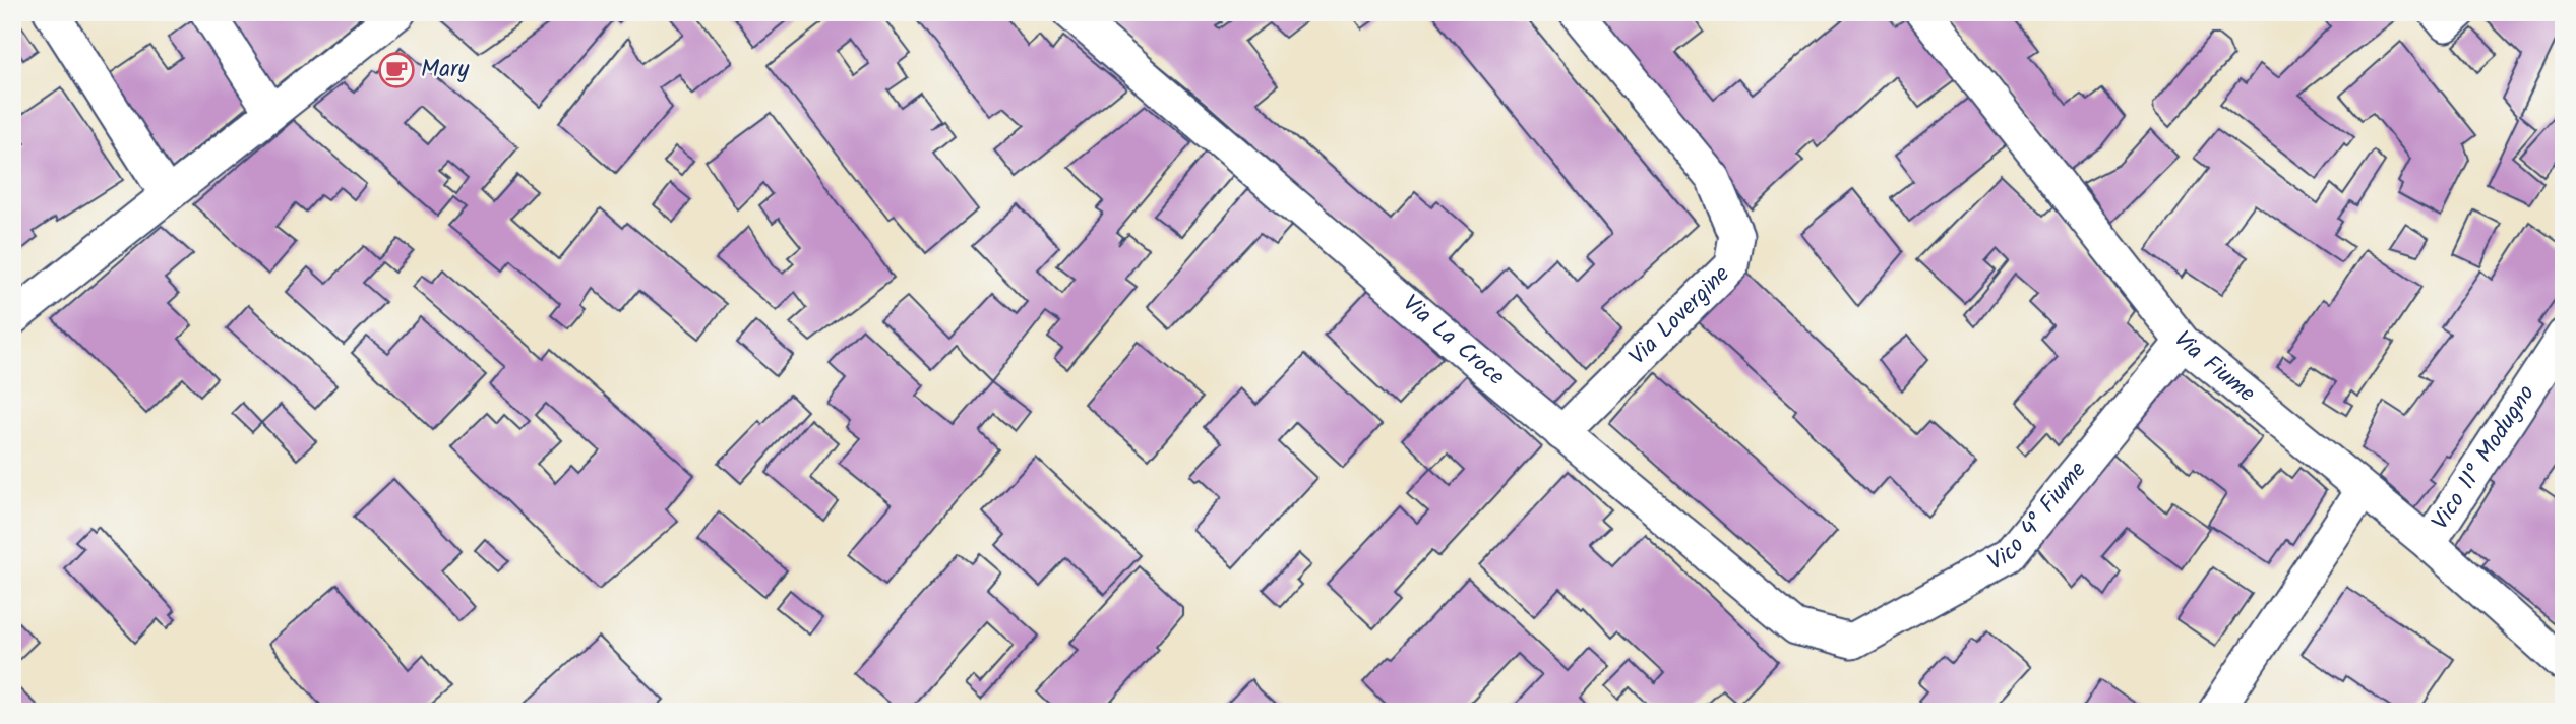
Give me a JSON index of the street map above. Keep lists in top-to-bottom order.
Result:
{
  "streets": {
    "street": [
      "Via Lovergine",
      "Via La Croce",
      "Via Fiume",
      "Vico 11° Modugno",
      "Vico 4° Fiume"
    ]
  },
  "crossings": [
    ["Via Lovergine", "Via La Croce"],
    ["Via La Croce", "Vico 4° Fiume"],
    ["Via Fiume", "Vico 11° Modugno"],
    ["Via Fiume", "Vico 4° Fiume"]
  ],
  "places": {
    "cafe": ["Mary"]
  }
}
